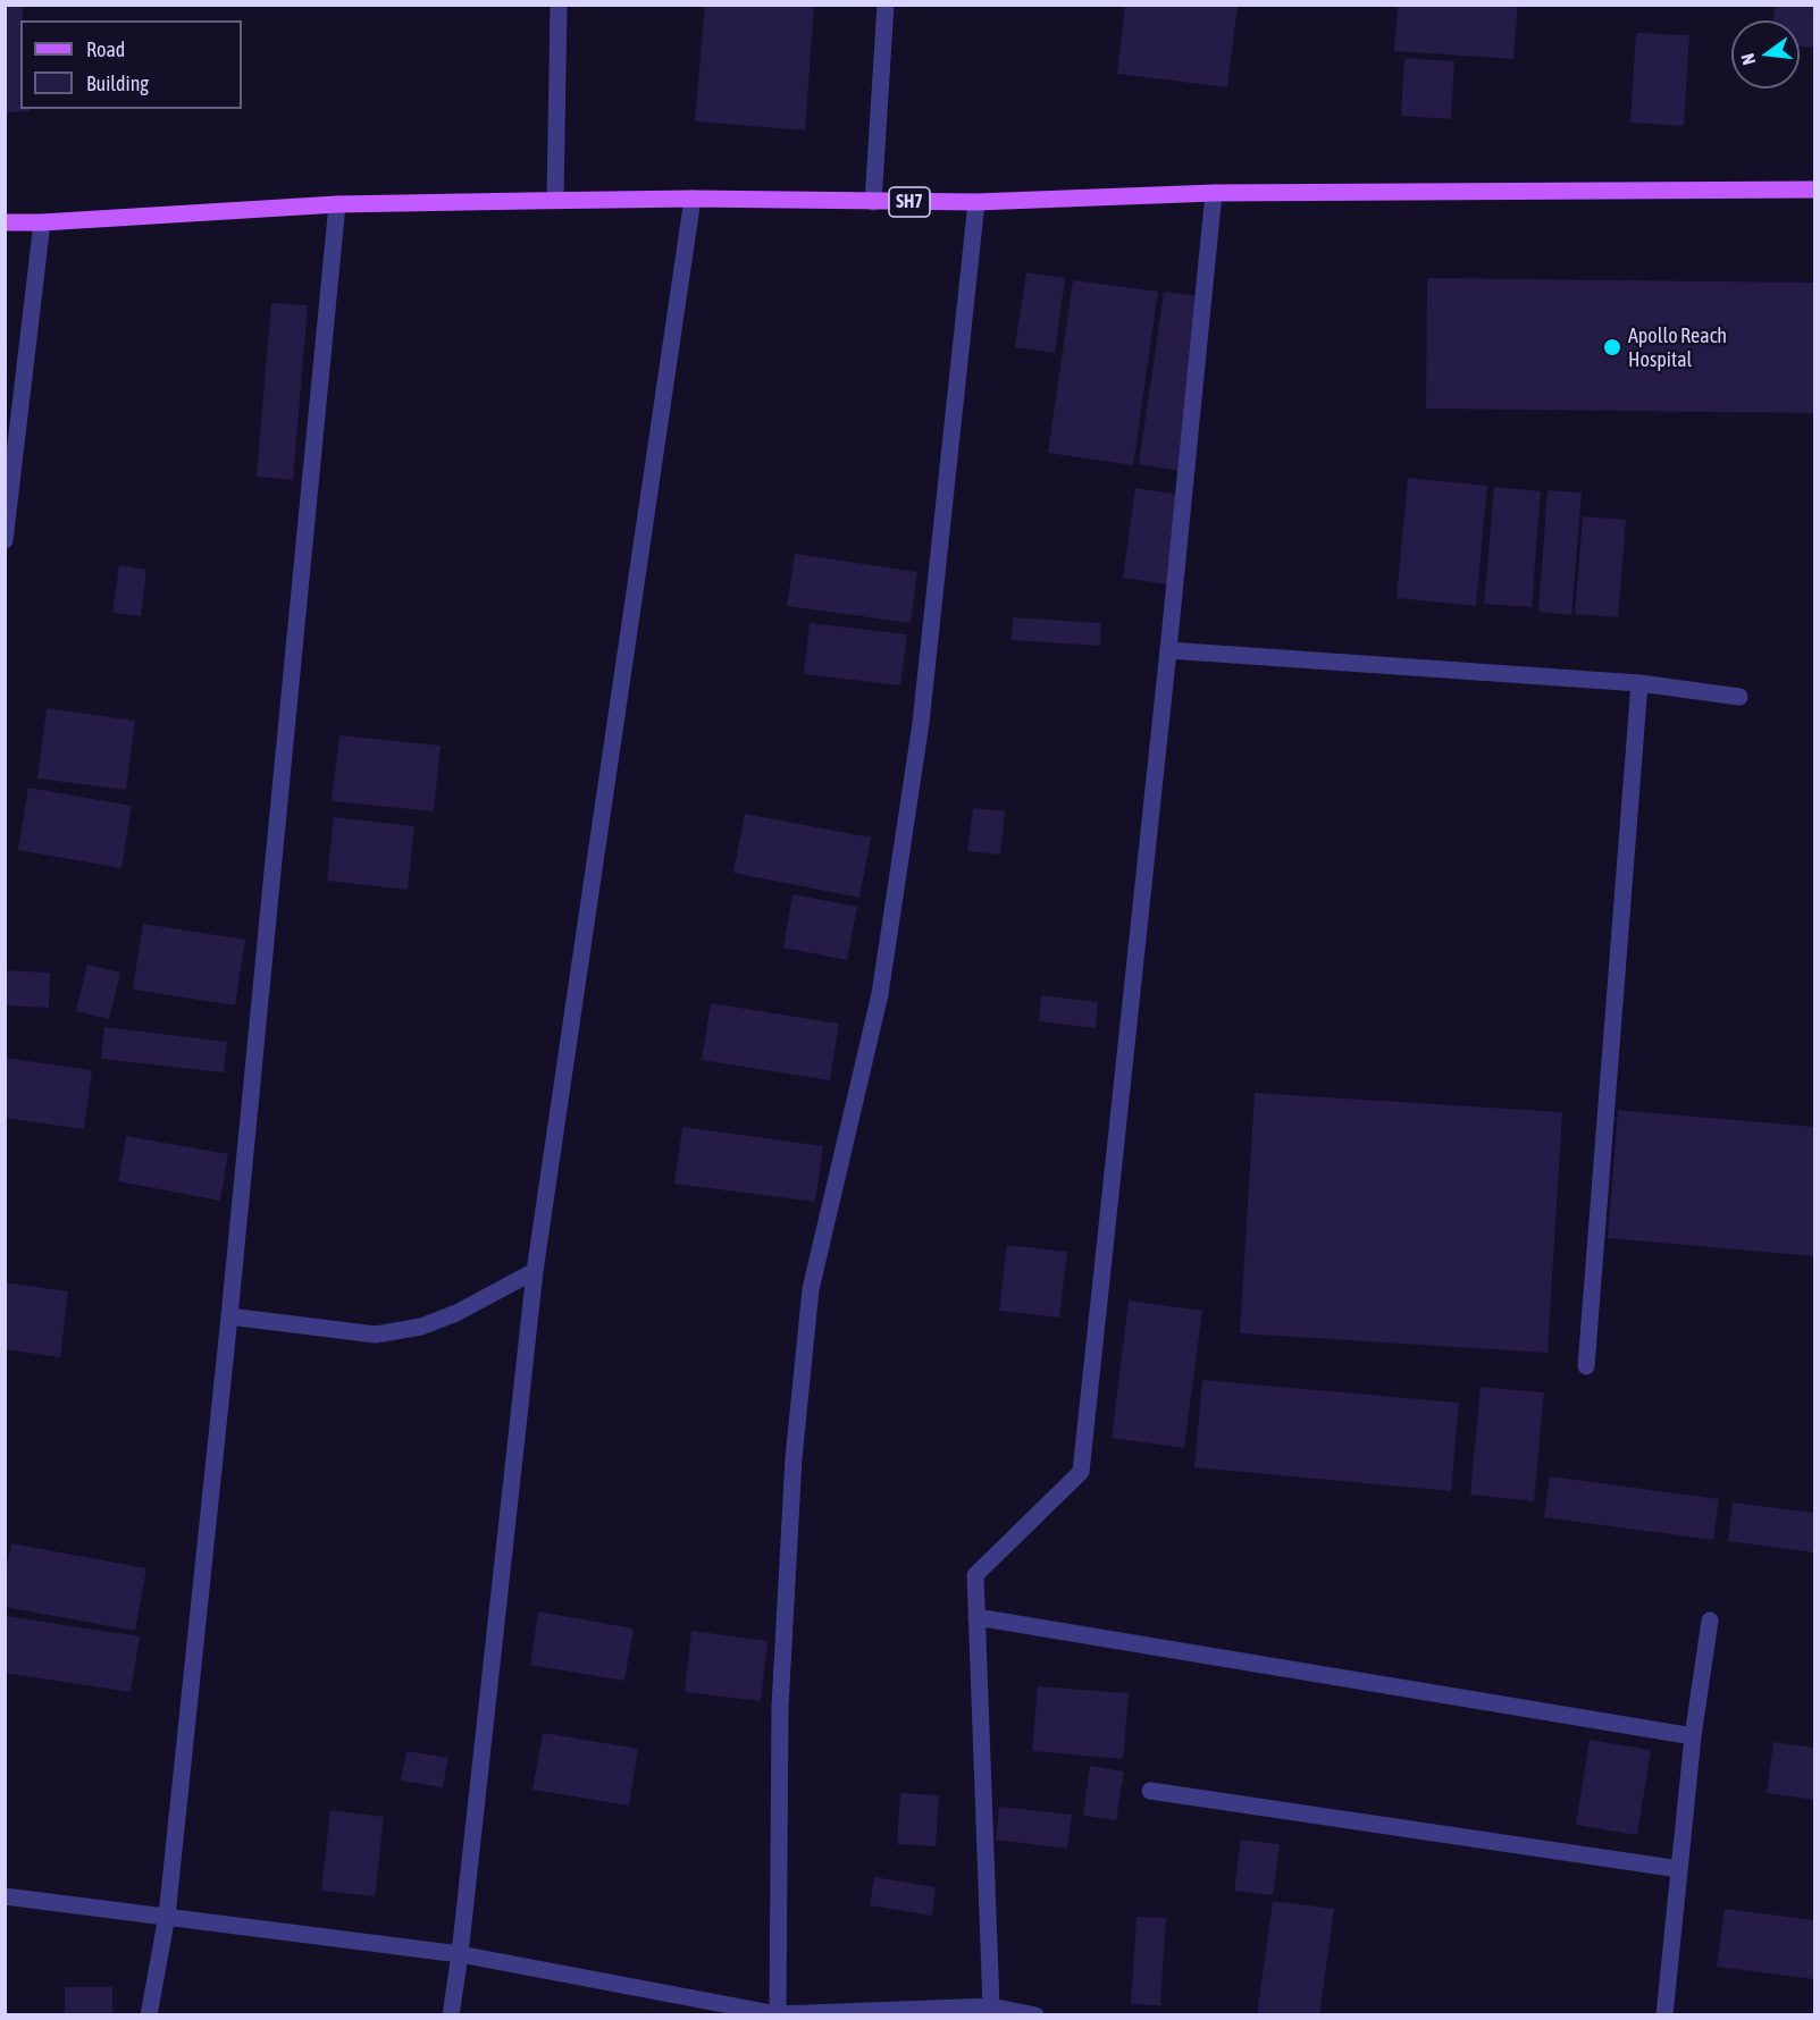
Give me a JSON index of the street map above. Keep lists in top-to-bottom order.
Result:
{
  "streets": {
    "main road": ["SH7"]
  },
  "places": ["Apollo Reach Hospital"],
  "legend": ["Road", "Building"],
  "north": "left"
}
